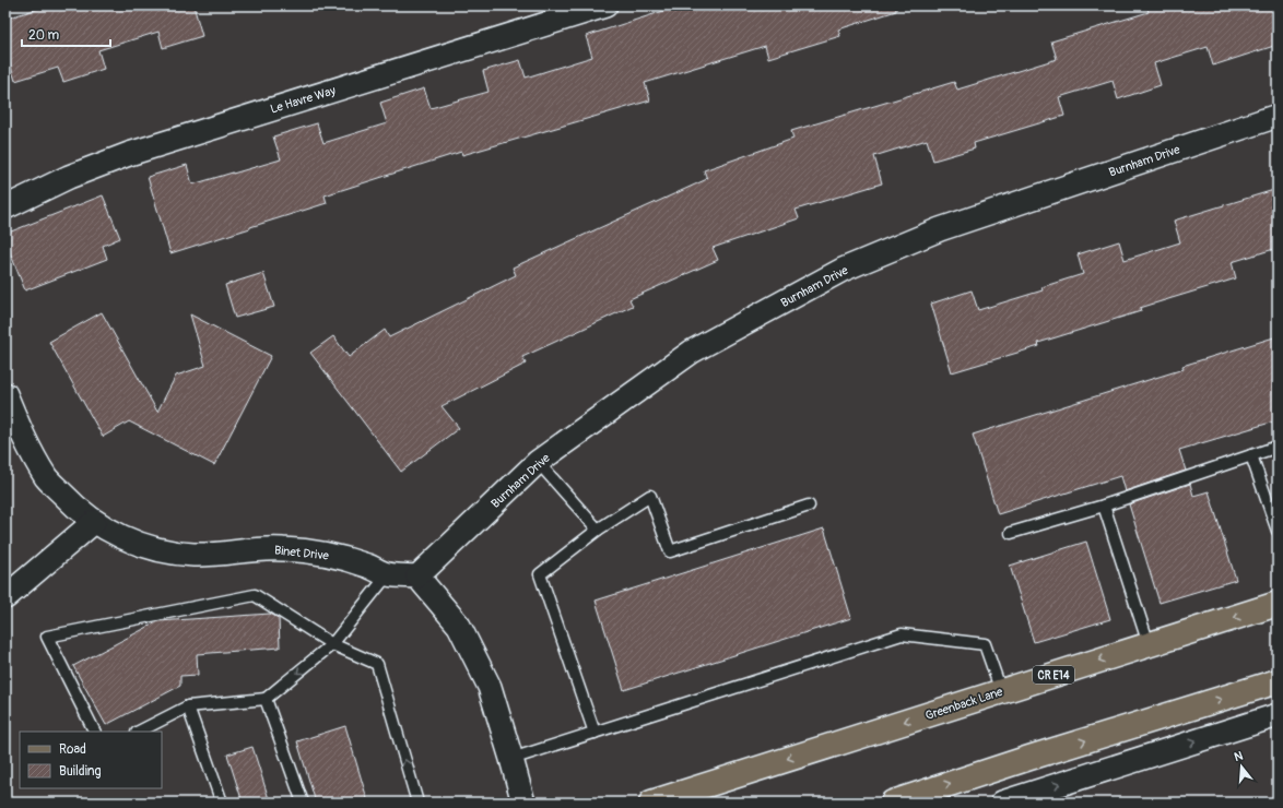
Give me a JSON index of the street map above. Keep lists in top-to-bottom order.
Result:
{
  "streets": {
    "main road": ["CR E14", "Greenback Lane"],
    "street": ["Le Havre Way", "Burnham Drive", "Binet Drive"]
  },
  "crossings": [
    ["Burnham Drive", "Binet Drive"]
  ],
  "legend": ["Road", "Building"],
  "scale_bar": "20 m",
  "north": "top"
}
